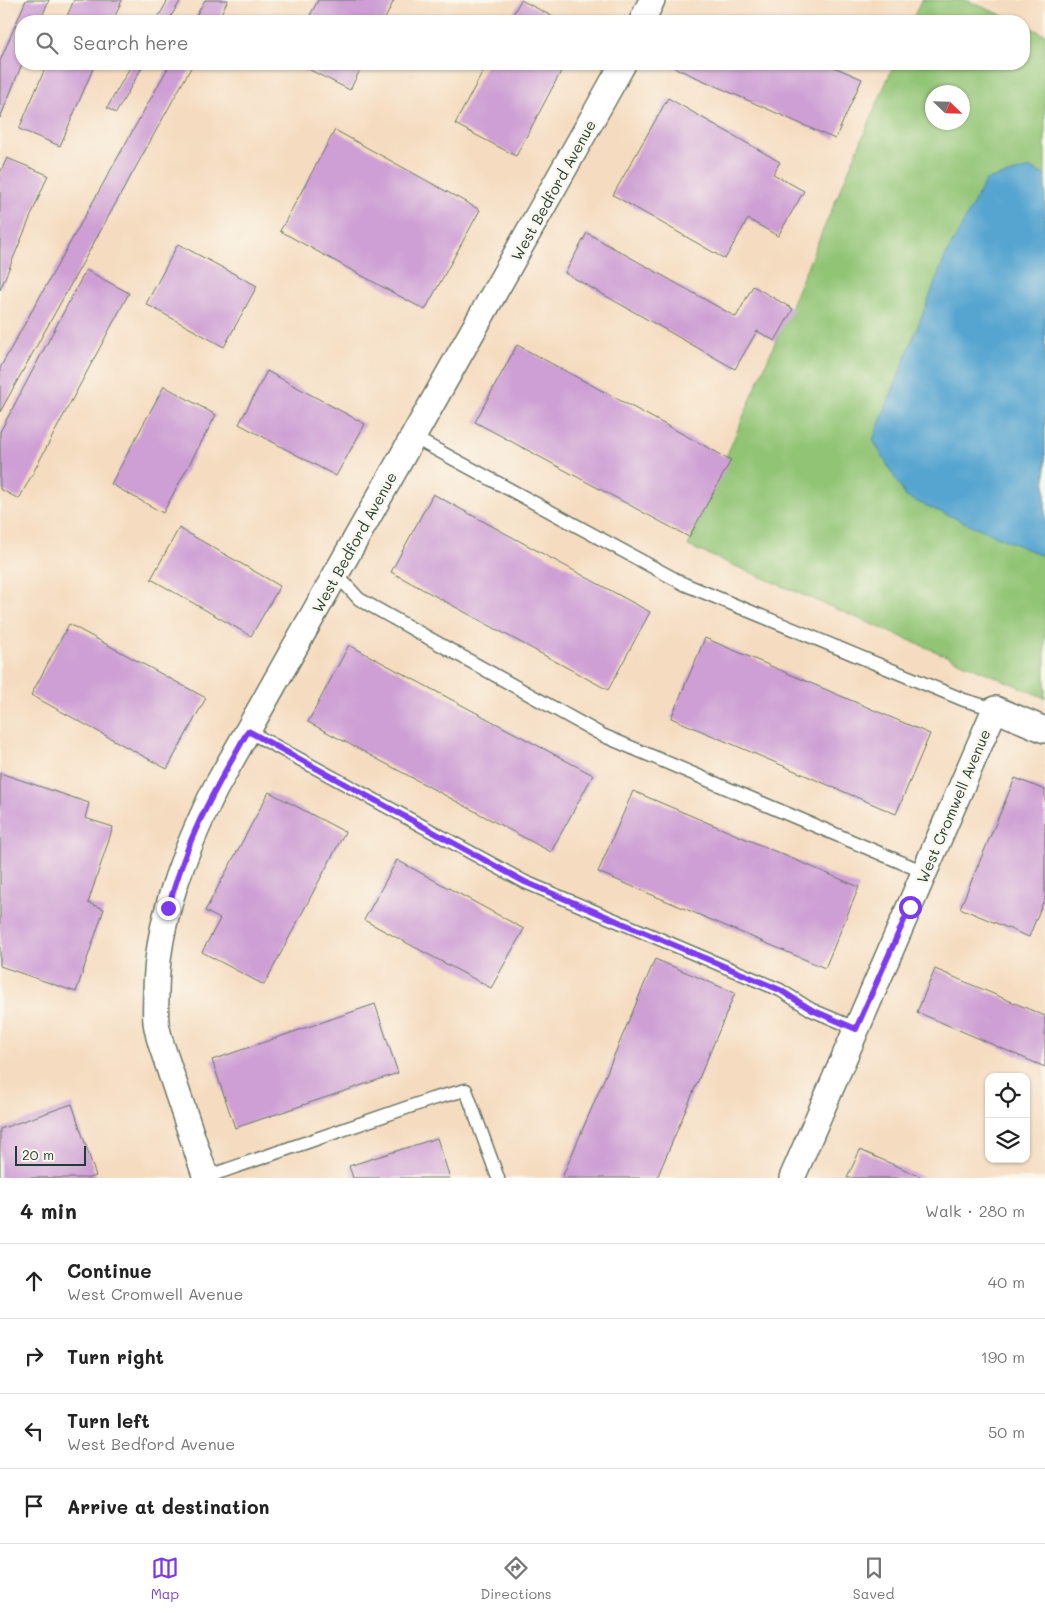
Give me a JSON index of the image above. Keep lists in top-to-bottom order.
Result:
{
  "streets": {
    "street": ["West Bedford Avenue", "West Cromwell Avenue"]
  },
  "scale_bar": "20 m",
  "north": "bottom right",
  "page": {
    "search": "Search here",
    "scale": "20 m",
    "heading": ["4 min", "Walk · 280 m"],
    "list": [
      ["Continue", "West Cromwell Avenue", "40 m"],
      ["Turn right", "190 m"],
      ["Turn left", "West Bedford Avenue", "50 m"],
      "Arrive at destination"
    ],
    "nav": ["Map", "Directions", "Saved"]
  }
}
